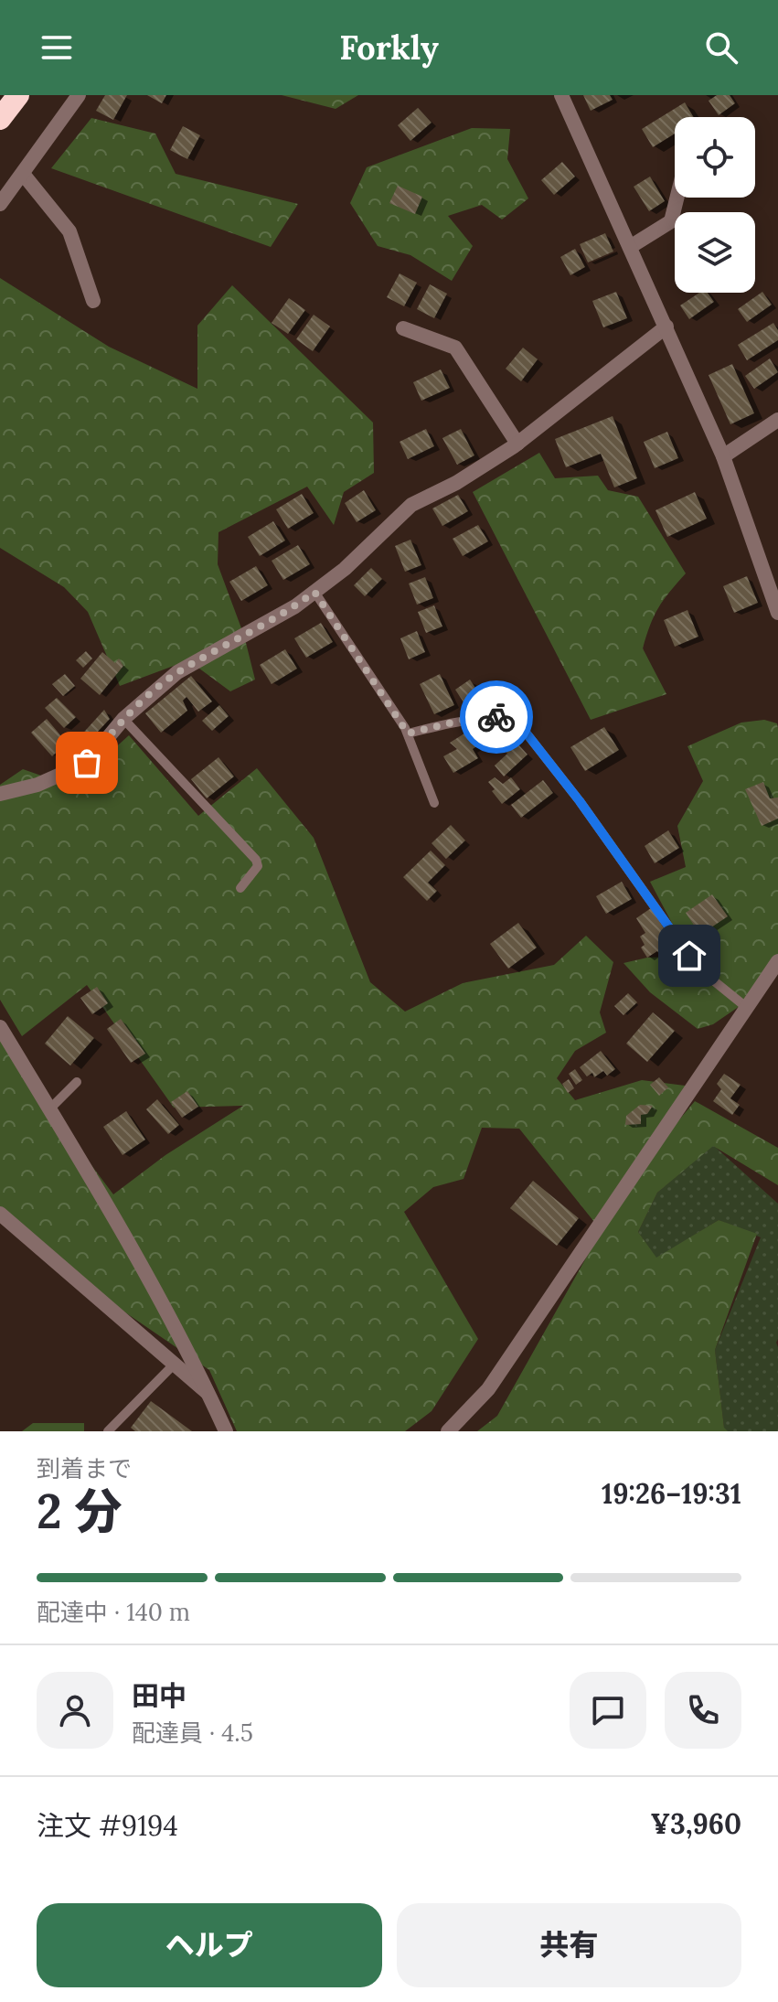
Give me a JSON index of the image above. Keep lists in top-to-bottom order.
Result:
{
  "page": {
    "header": "Forkly",
    "heading": ["2 分", "到着まで", "19:26–19:31"],
    "panel": [
      "田中",
      "配達員 · 4.5",
      "注文 #9194",
      "¥3,960"
    ],
    "bar": "配達中 · 140 m",
    "buttons": ["ヘルプ", "共有"]
  }
}
